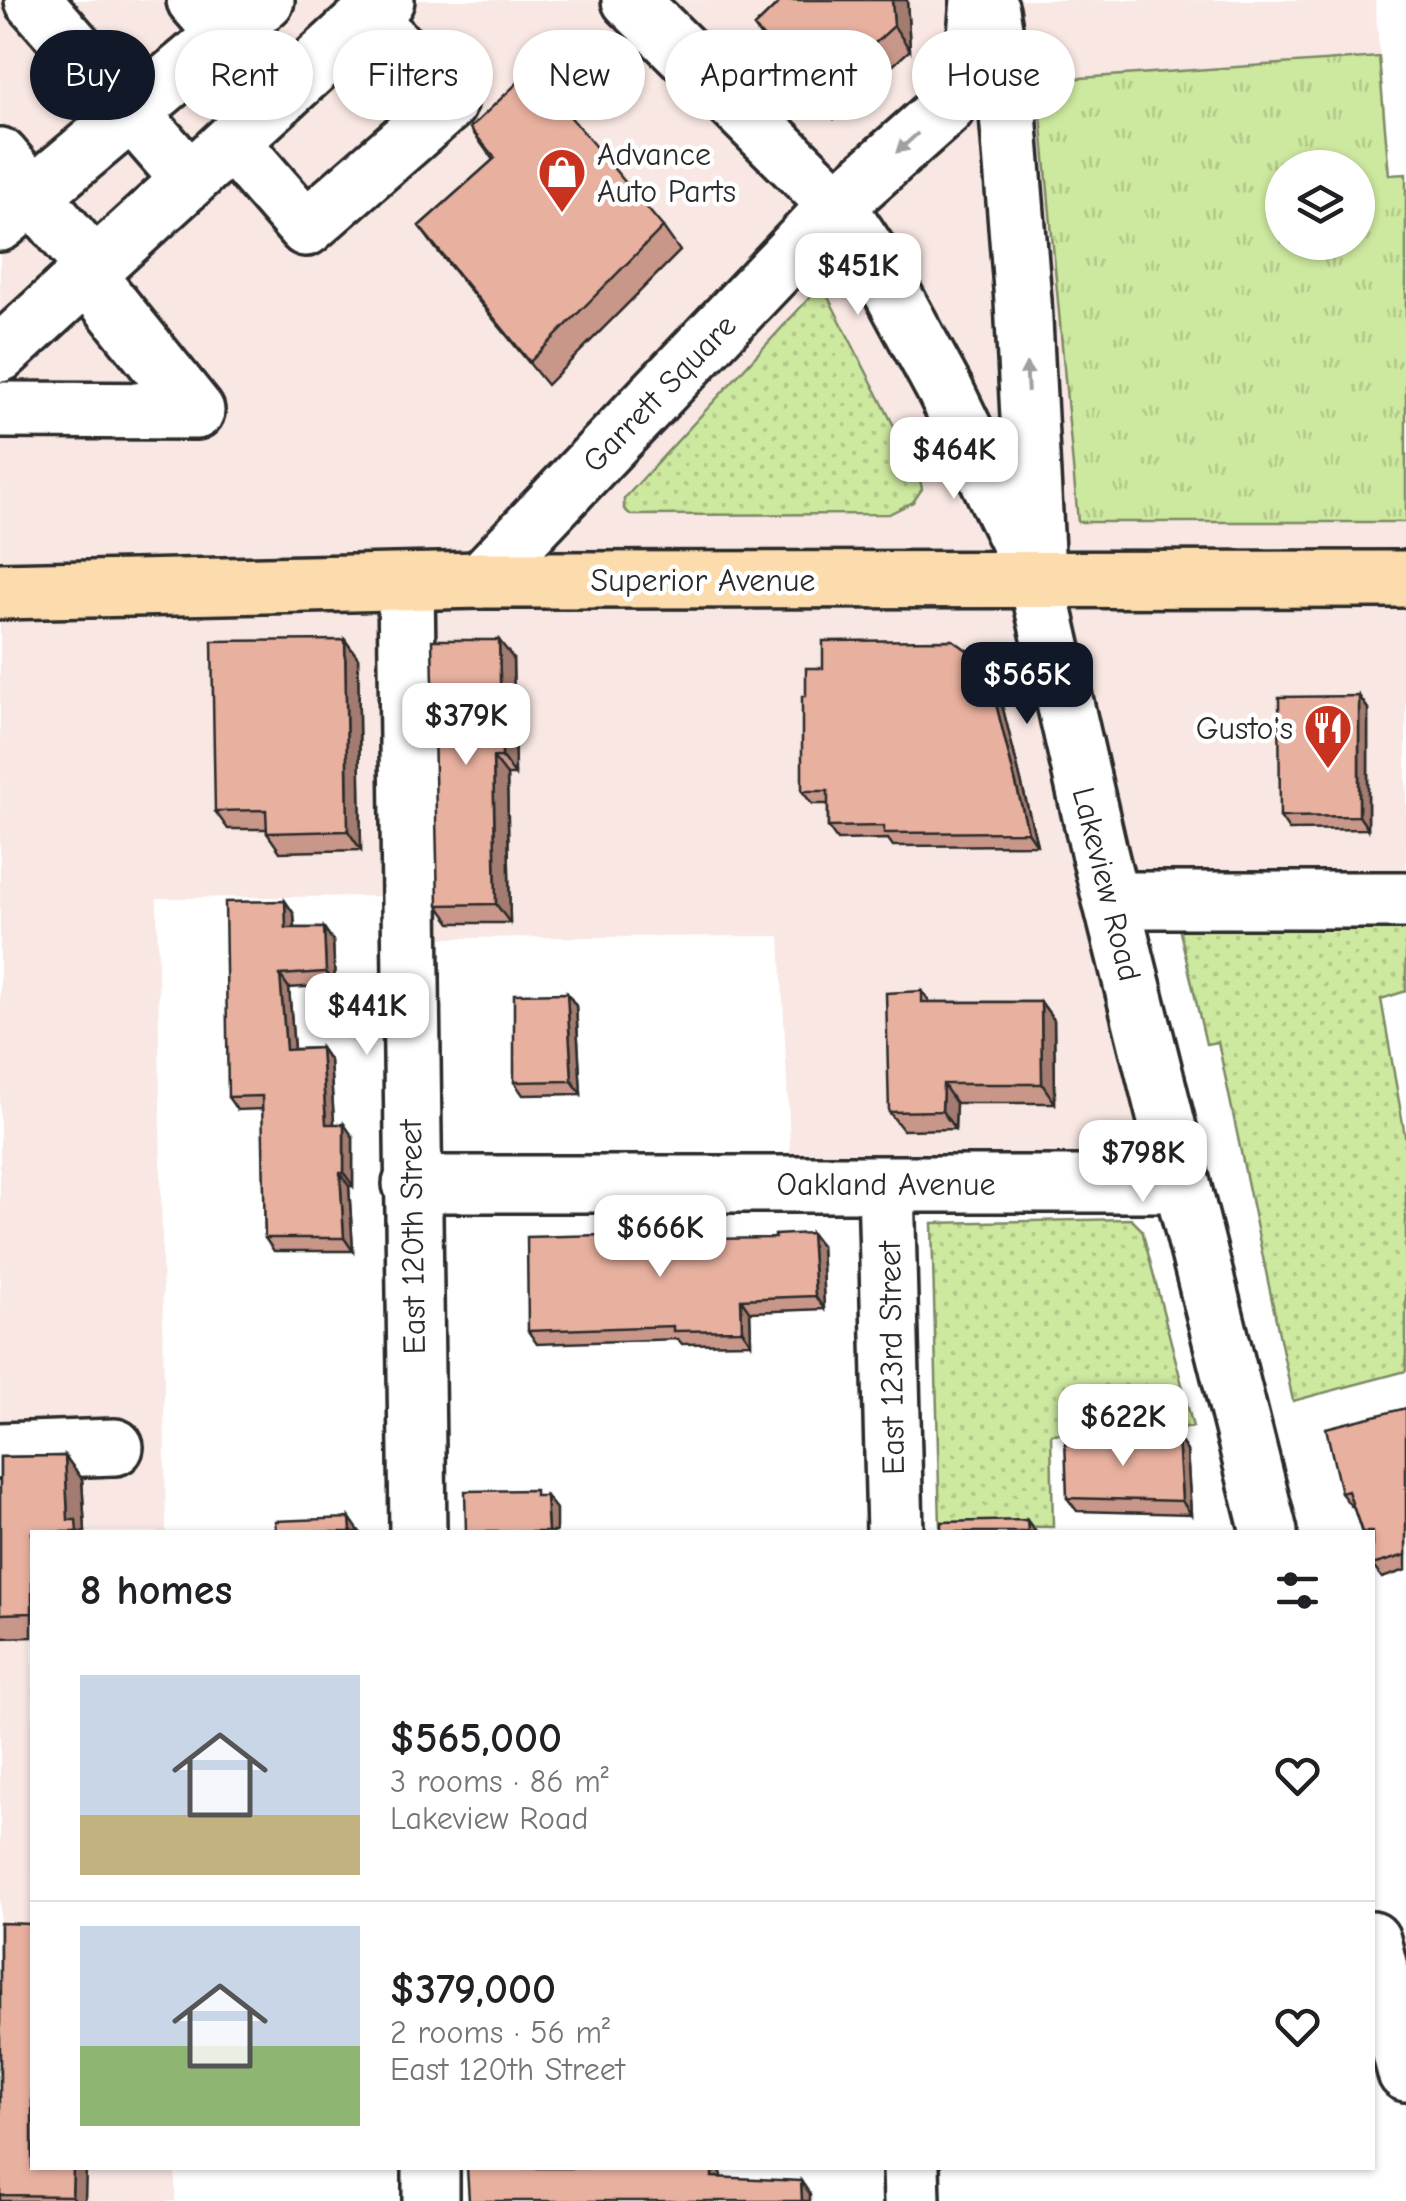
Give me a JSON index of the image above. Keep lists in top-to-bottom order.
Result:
{
  "streets": {
    "main road": ["Superior Avenue"],
    "street": [
      "Garrett Square",
      "Lakeview Road",
      "Oakland Avenue",
      "East 120th Street",
      "East 123rd Street"
    ]
  },
  "crossings": [
    ["Garrett Square", "Superior Avenue"],
    ["Garrett Square", "Lakeview Road"],
    ["Superior Avenue", "Lakeview Road"],
    ["Superior Avenue", "East 120th Street"],
    ["Lakeview Road", "Oakland Avenue"],
    ["Oakland Avenue", "East 120th Street"],
    ["Oakland Avenue", "East 123rd Street"]
  ],
  "places": {
    "shop": ["Advance Auto Parts"],
    "restaurant": ["Gusto's"]
  },
  "page": {
    "chip": [
      "Buy",
      "Rent",
      "Filters",
      "New",
      "Apartment",
      "House"
    ],
    "price": [
      "$451K",
      "$464K",
      "$565K",
      "$379K",
      "$441K",
      "$798K",
      "$666K",
      "$622K"
    ],
    "heading": "8 homes",
    "list": [
      {
        "name": "$565,000",
        "note": "3 rooms · 86 m² · Lakeview Road"
      },
      {
        "name": "$379,000",
        "note": "2 rooms · 56 m² · East 120th Street"
      }
    ]
  }
}
